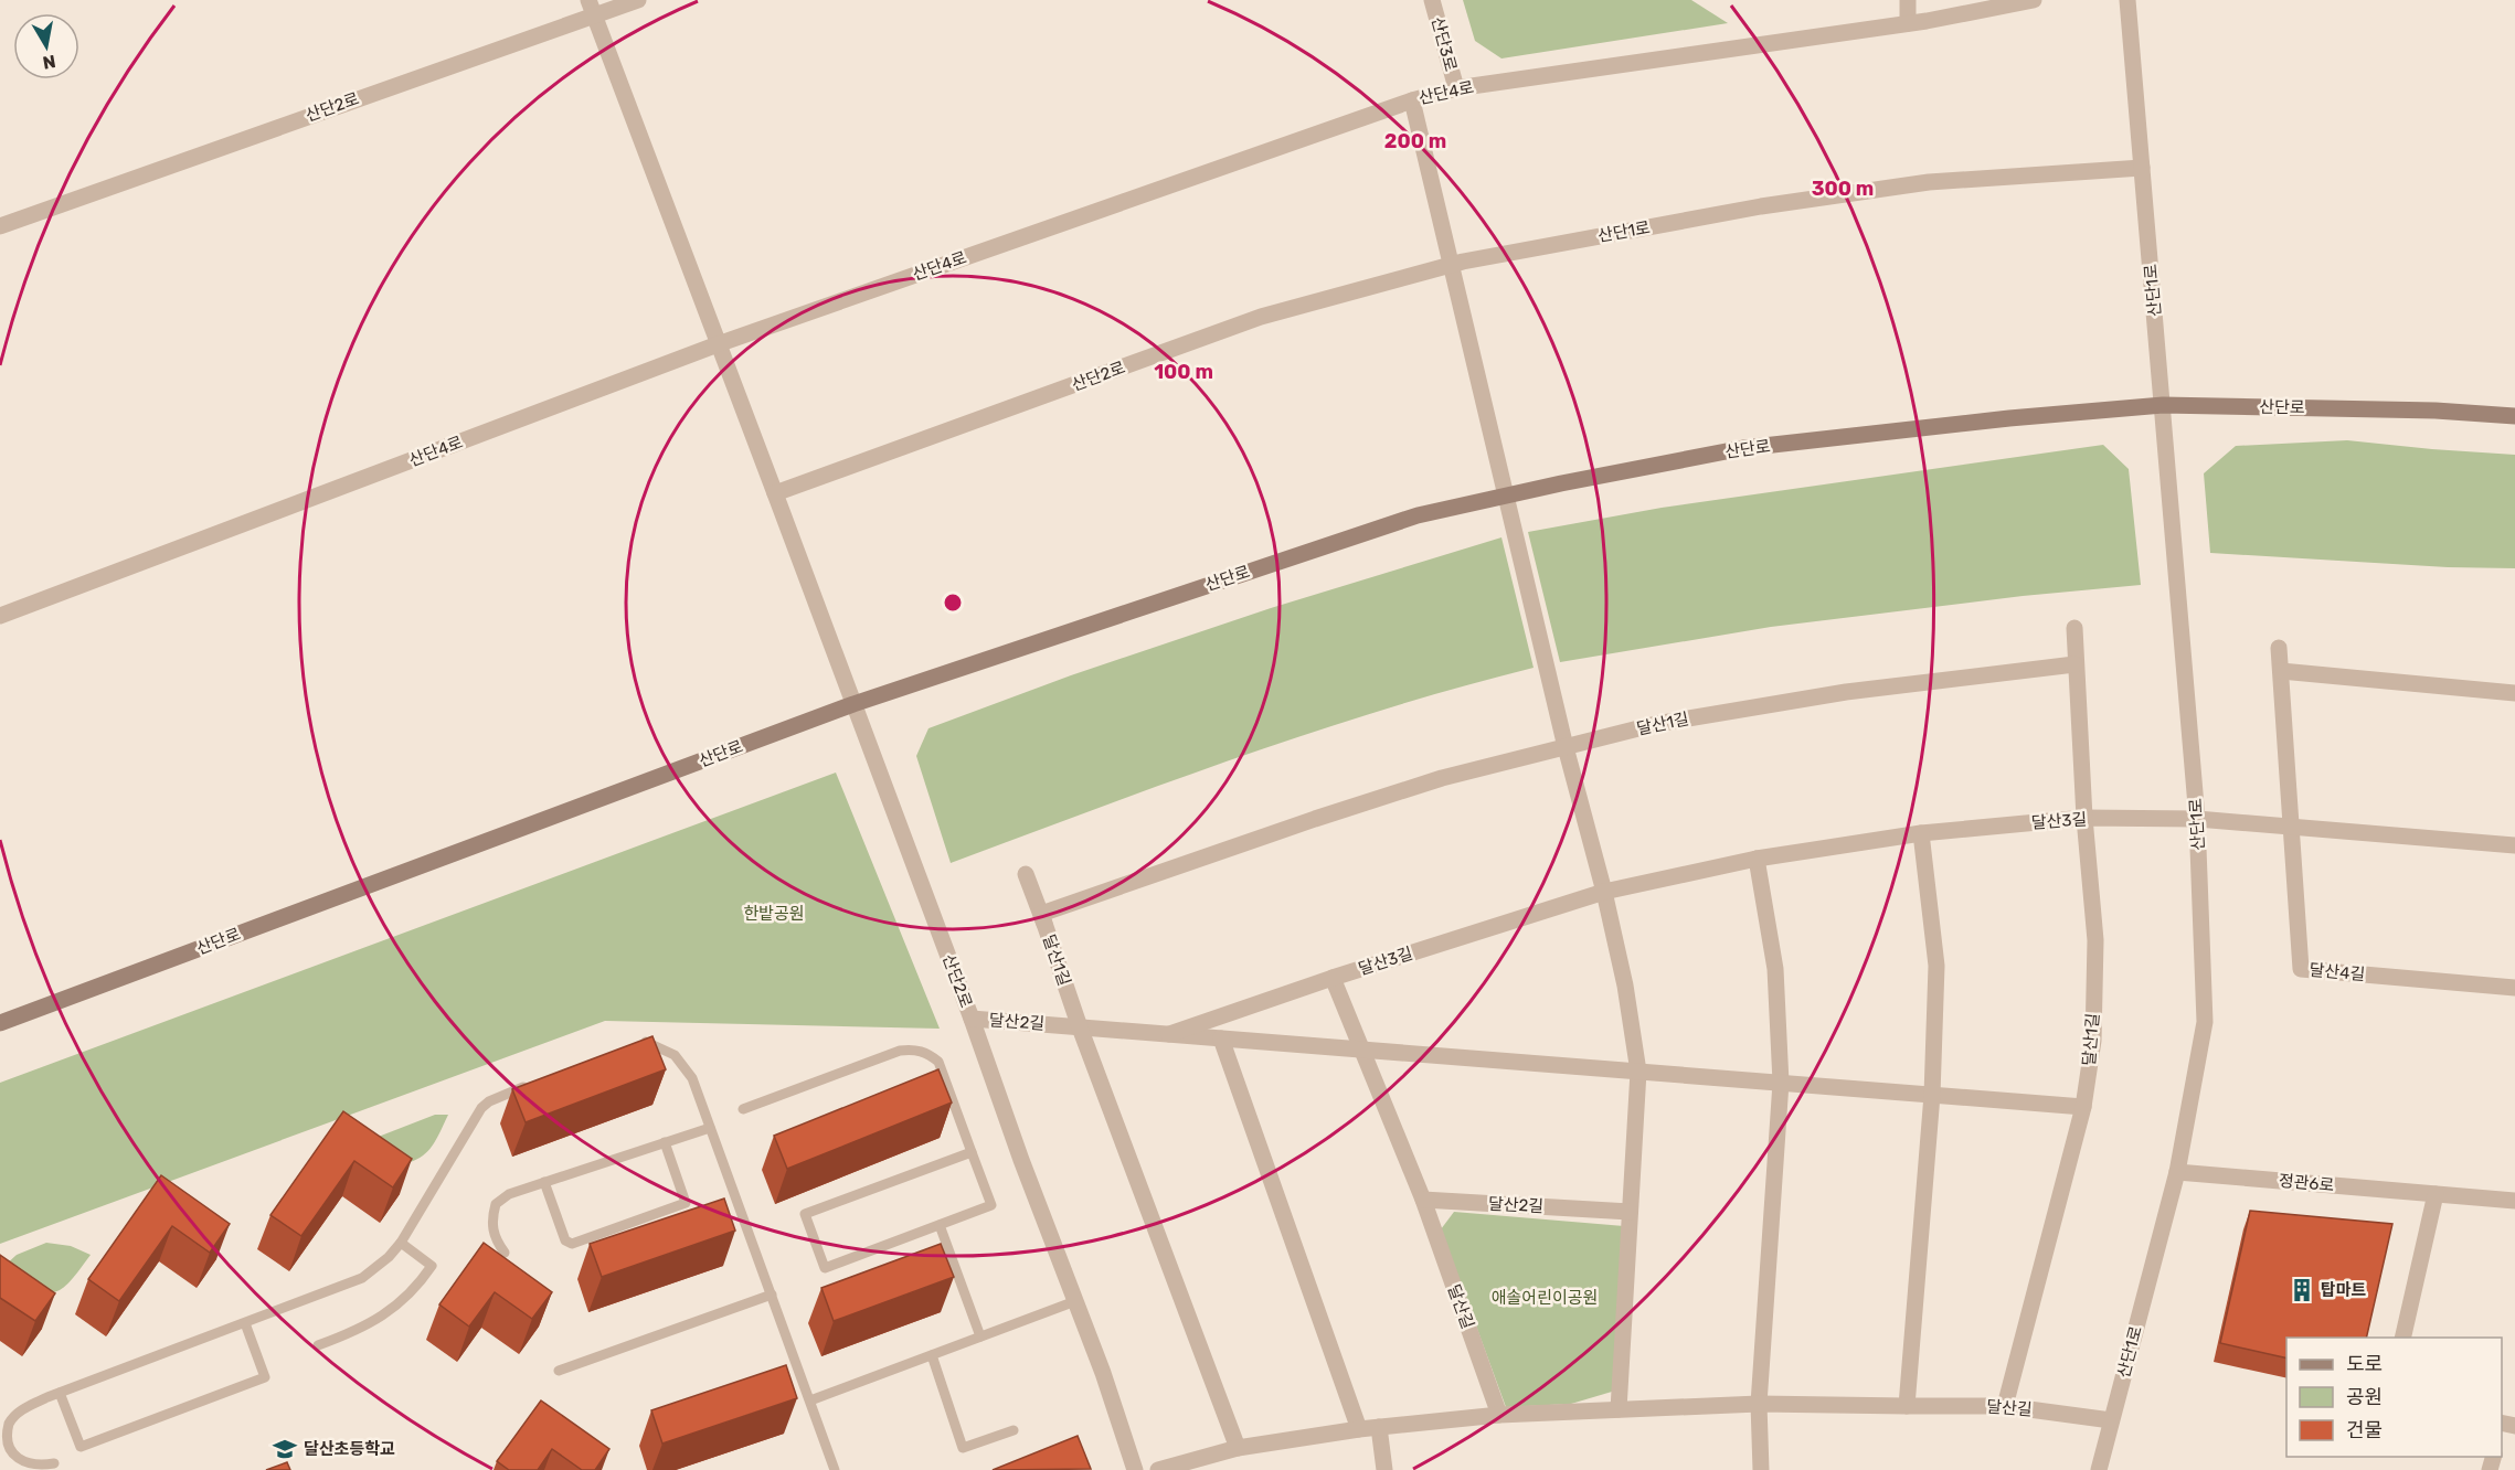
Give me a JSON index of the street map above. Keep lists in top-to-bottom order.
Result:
{
  "streets": {
    "street": [
      "산단3로",
      "산단4로",
      "산단2로",
      "산단1로",
      "산단로",
      "달산1길",
      "달산3길",
      "달산4길",
      "달산2길",
      "정관6로",
      "달산길"
    ]
  },
  "crossings": [
    ["산단3로", "산단4로"],
    ["산단4로", "산단2로"],
    ["산단2로", "산단1로"],
    ["산단2로", "산단로"],
    ["산단2로", "달산2길"],
    ["산단1로", "산단로"],
    ["산단1로", "달산3길"],
    ["산단1로", "정관6로"],
    ["산단1로", "달산길"],
    ["달산1길", "달산3길"],
    ["달산1길", "달산2길"],
    ["달산1길", "달산길"],
    ["달산3길", "달산4길"],
    ["달산3길", "달산2길"],
    ["달산2길", "달산길"]
  ],
  "parks": ["한밭공원", "애솔어린이공원"],
  "places": {
    "building": ["탑마트"],
    "school or university": ["달산초등학교"]
  },
  "legend": ["도로", "공원", "건물"],
  "north": "bottom",
  "rings": ["200 m", "300 m", "100 m"]
}
